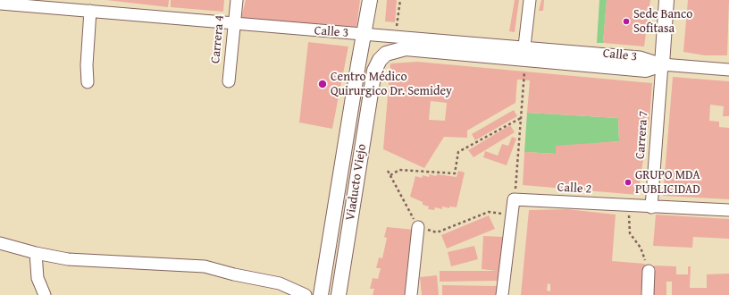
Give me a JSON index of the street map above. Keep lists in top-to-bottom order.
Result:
{
  "streets": {
    "street": [
      "Calle 3",
      "Carrera 4",
      "Carrera 7",
      "Viaducto Viejo",
      "Calle 2"
    ]
  },
  "crossings": [
    ["Calle 3", "Carrera 4"],
    ["Calle 3", "Carrera 7"],
    ["Calle 3", "Viaducto Viejo"],
    ["Carrera 7", "Calle 2"]
  ],
  "places": ["Sede Banco Sofitasa", "Centro Médico Quirurgico Dr. Semidey", "GRUPO MDA PUBLICIDAD"]
}
